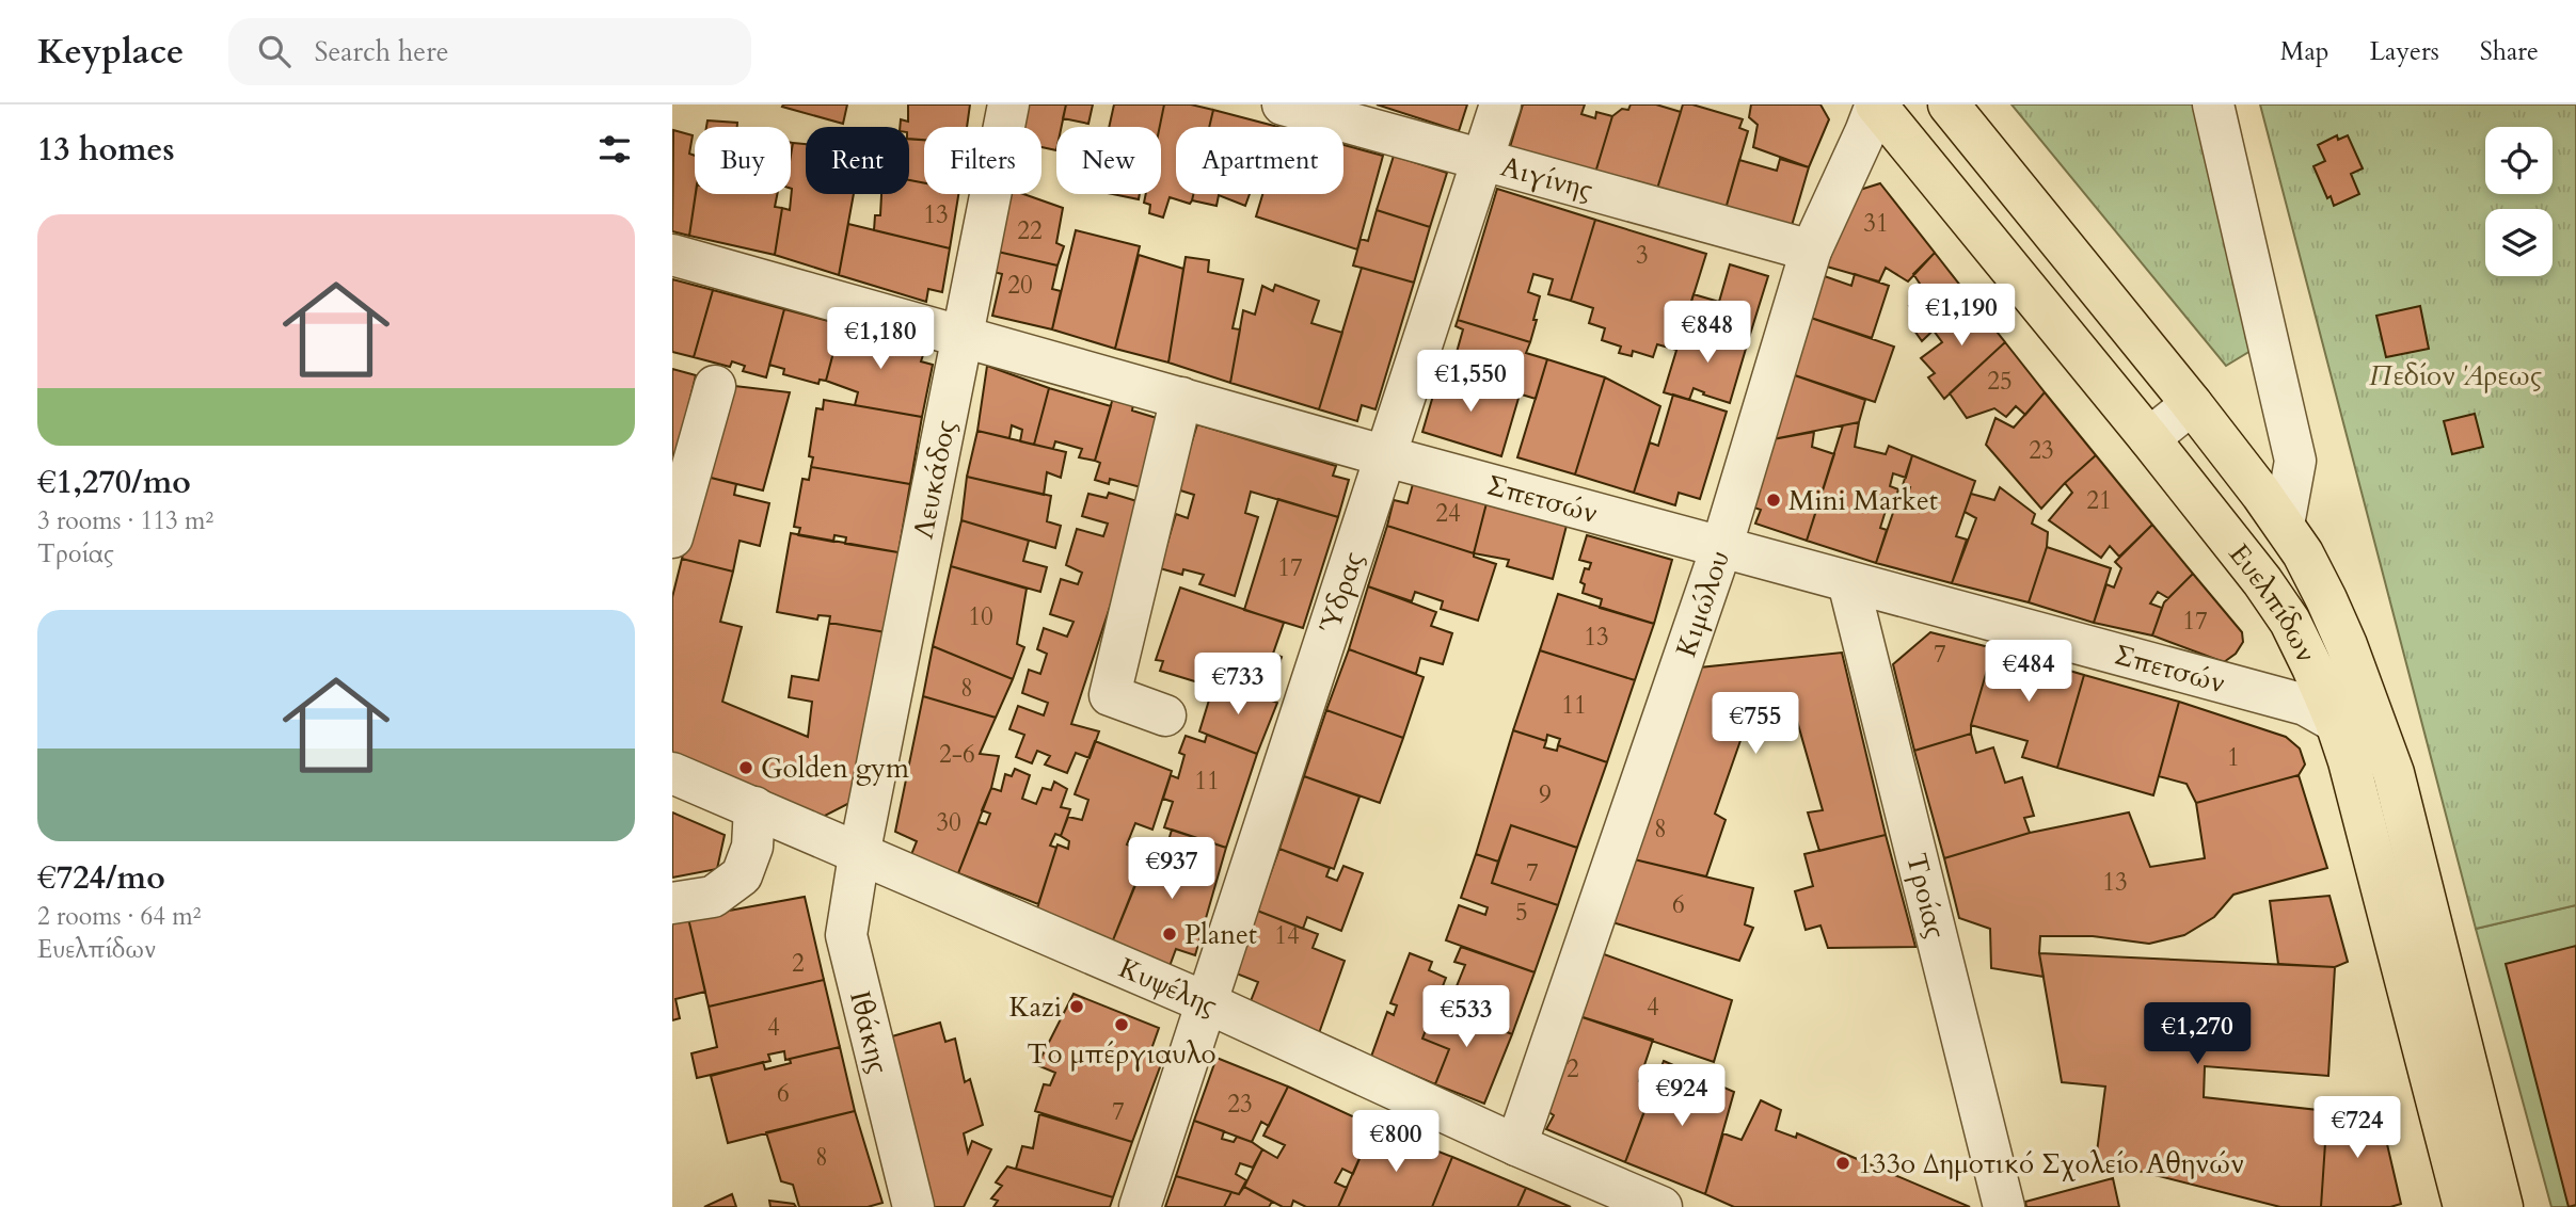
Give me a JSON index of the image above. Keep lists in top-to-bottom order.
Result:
{
  "streets": {
    "main road": ["Ευελπίδων"],
    "street": [
      "Αιγίνης",
      "Λευκάδος",
      "Σπετσών",
      "Ύδρας",
      "Κιμώλου",
      "Τροίας",
      "Κυψέλης",
      "Ιθάκης"
    ]
  },
  "crossings": [
    ["Αιγίνης", "Ύδρας"],
    ["Αιγίνης", "Κιμώλου"],
    ["Λευκάδος", "Σπετσών"],
    ["Λευκάδος", "Κυψέλης"],
    ["Λευκάδος", "Ιθάκης"],
    ["Σπετσών", "Ύδρας"],
    ["Σπετσών", "Κιμώλου"],
    ["Σπετσών", "Ευελπίδων"],
    ["Σπετσών", "Τροίας"],
    ["Ύδρας", "Κυψέλης"],
    ["Κιμώλου", "Ευελπίδων"],
    ["Κιμώλου", "Κυψέλης"],
    ["Κυψέλης", "Ιθάκης"]
  ],
  "parks": ["Πεδίον Άρεως"],
  "places": [
    "Mini Market",
    "Golden gym",
    "Planet",
    "Kazi",
    "Το μπέργιαυλο",
    "133ο Δημοτικό Σχολείο Αθηνών"
  ],
  "house_numbers": [
    "13",
    "31",
    "22",
    "3",
    "20",
    "25",
    "23",
    "21",
    "24",
    "17",
    "10",
    "17",
    "13",
    "7",
    "8",
    "11",
    "2-6",
    "1",
    "11",
    "9",
    "30",
    "8",
    "7",
    "13",
    "6",
    "5",
    "14",
    "2",
    "4",
    "4",
    "2",
    "6",
    "23",
    "7",
    "8"
  ],
  "page": {
    "header": "Keyplace",
    "search": "Search here",
    "nav": ["Map", "Layers", "Share"],
    "heading": "13 homes",
    "chip": [
      "Buy",
      "Rent",
      "Filters",
      "New",
      "Apartment"
    ],
    "list": [
      {
        "name": "€1,270/mo",
        "note": "3 rooms · 113 m² · Τροίας"
      },
      {
        "name": "€724/mo",
        "note": "2 rooms · 64 m² · Ευελπίδων"
      }
    ],
    "price": [
      "€1,190",
      "€848",
      "€1,180",
      "€1,550",
      "€484",
      "€733",
      "€755",
      "€937",
      "€533",
      "€1,270",
      "€924",
      "€724",
      "€800"
    ]
  }
}
